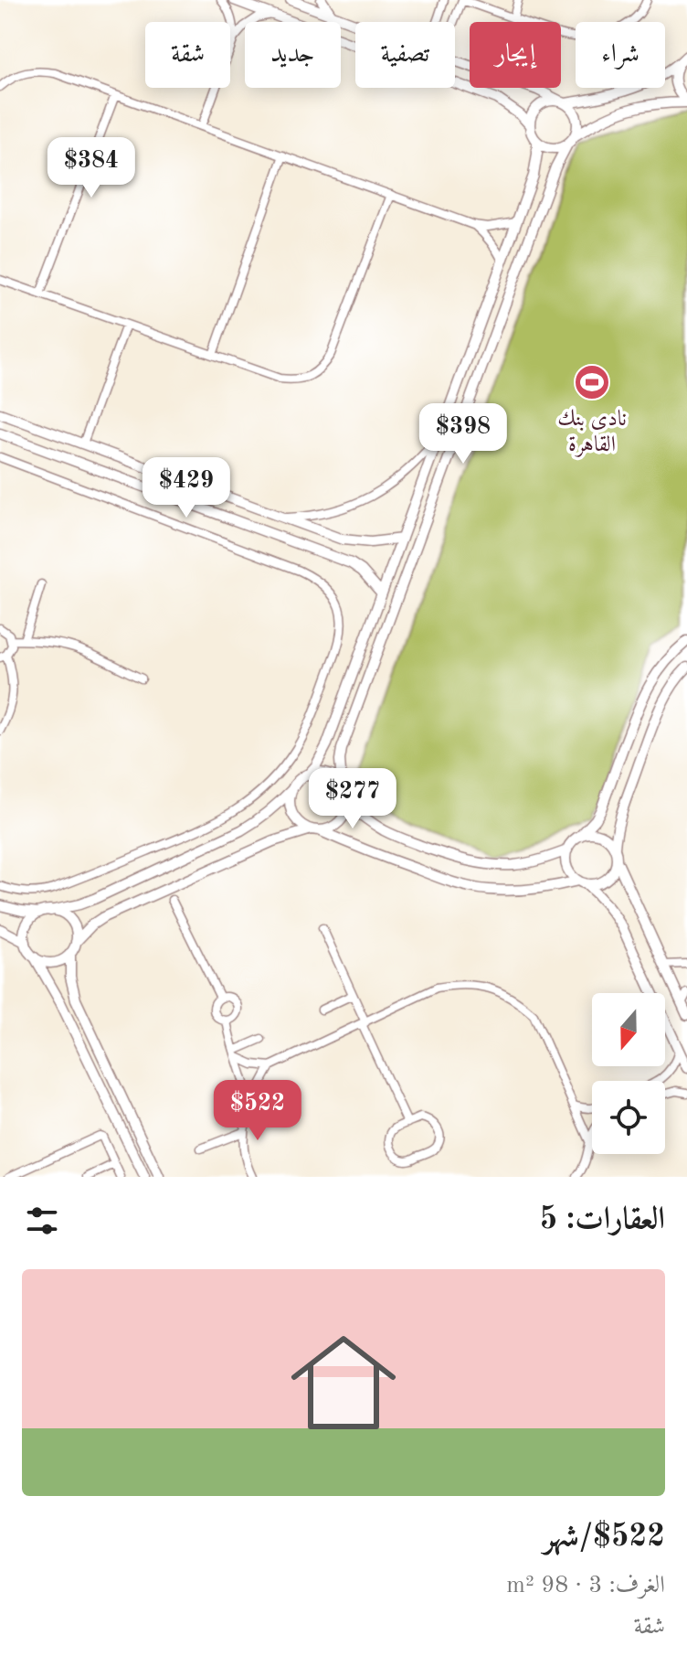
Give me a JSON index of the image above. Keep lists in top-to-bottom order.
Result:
{
  "places": {
    "sports": ["نادى بنك القاهرة"]
  },
  "north": "bottom",
  "page": {
    "chip": [
      "شراء",
      "إيجار",
      "تصفية",
      "جديد",
      "شقة"
    ],
    "price": [
      "$384",
      "$398",
      "$429",
      "$277",
      "$522"
    ],
    "heading": "العقارات: 5",
    "list": [
      {
        "name": "$522/شهر",
        "note": "الغرف: 3 · 98 m² · شقة"
      }
    ]
  }
}
